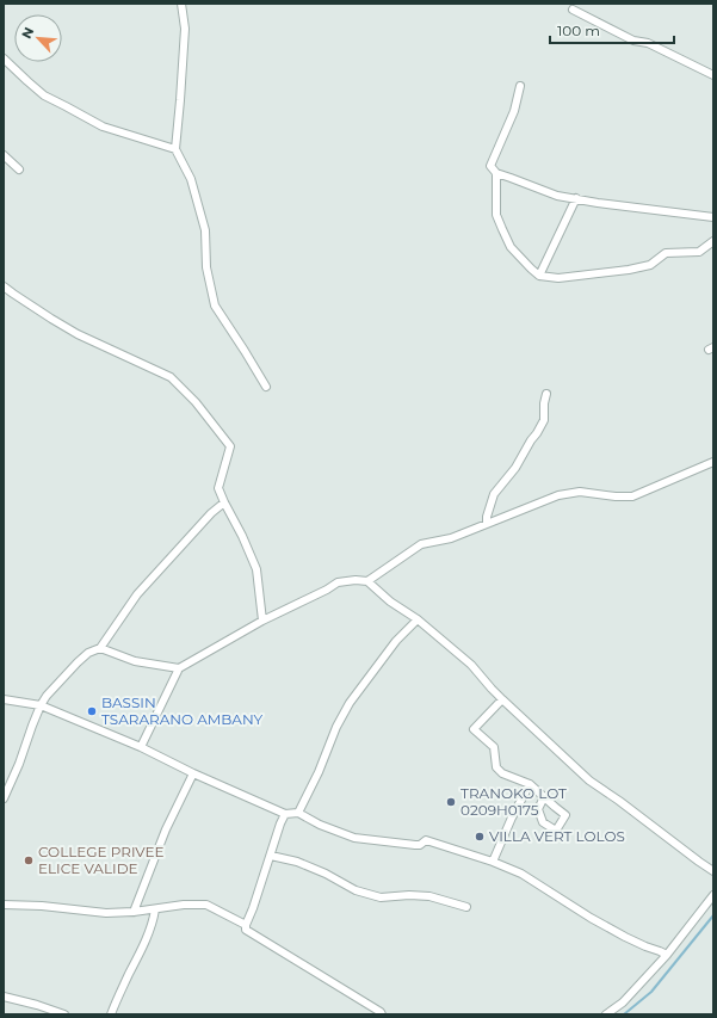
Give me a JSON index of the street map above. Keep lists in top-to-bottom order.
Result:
{
  "places": [
    "BASSIN TSARARANO AMBANY",
    "TRANOKO LOT 0209H0175",
    "VILLA VERT LOLOS",
    "COLLEGE PRIVEE ELICE VALIDE"
  ],
  "scale_bar": "100 m",
  "north": "top left"
}
